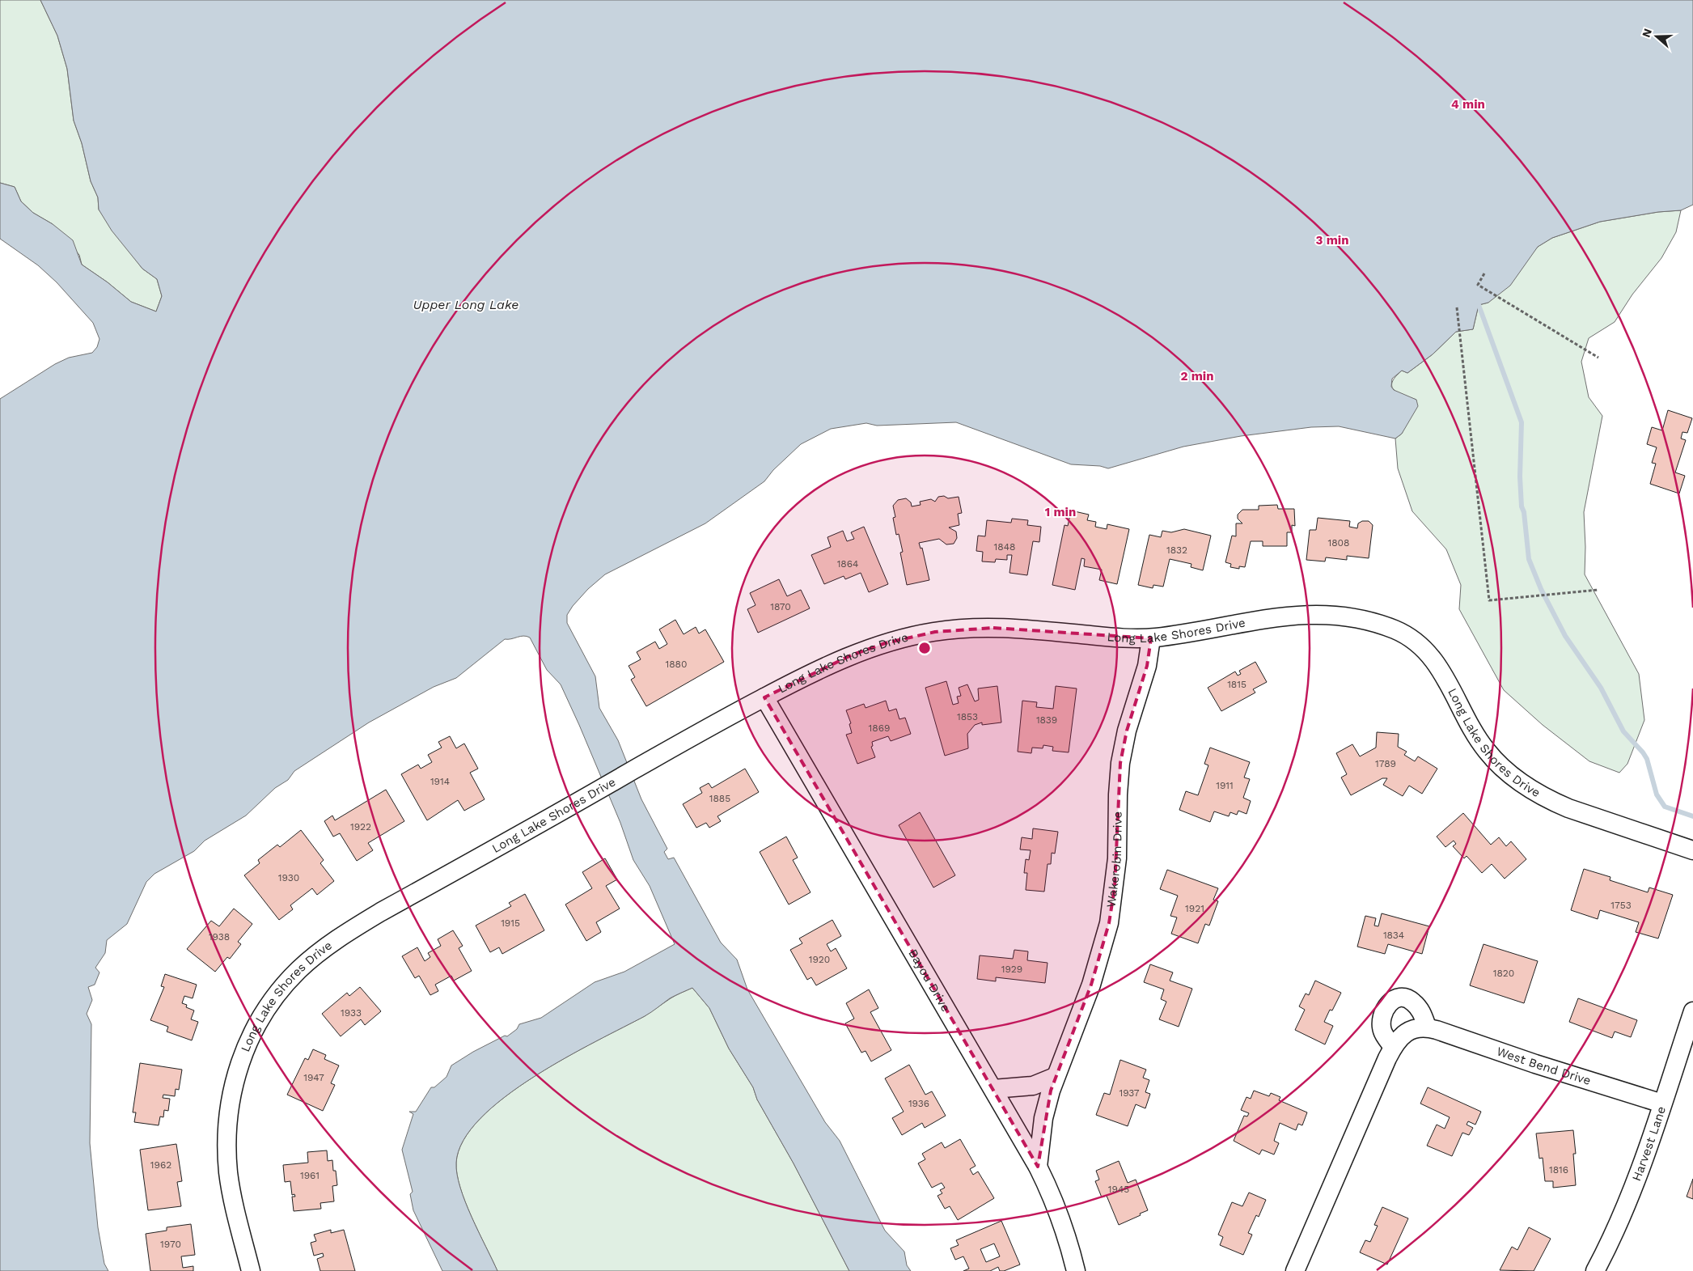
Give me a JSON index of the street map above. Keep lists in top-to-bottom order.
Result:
{
  "streets": {
    "street": [
      "Long Lake Shores Drive",
      "Wakerobin Drive",
      "Bayou Drive",
      "West Bend Drive",
      "Harvest Lane"
    ]
  },
  "crossings": [
    ["Long Lake Shores Drive", "Wakerobin Drive"],
    ["Long Lake Shores Drive", "Bayou Drive"],
    ["Wakerobin Drive", "Bayou Drive"],
    ["West Bend Drive", "Harvest Lane"]
  ],
  "water": ["Upper Long Lake"],
  "house_numbers": [
    "1808",
    "1848",
    "1832",
    "1864",
    "1870",
    "1880",
    "1815",
    "1853",
    "1839",
    "1869",
    "1789",
    "1914",
    "1911",
    "1885",
    "1922",
    "1930",
    "1753",
    "1921",
    "1915",
    "1834",
    "1938",
    "1920",
    "1929",
    "1820",
    "1933",
    "1947",
    "1937",
    "1936",
    "1962",
    "1816",
    "1961",
    "1945",
    "1970"
  ],
  "north": "left",
  "rings": [
    "4 min",
    "3 min",
    "2 min",
    "1 min"
  ]
}
